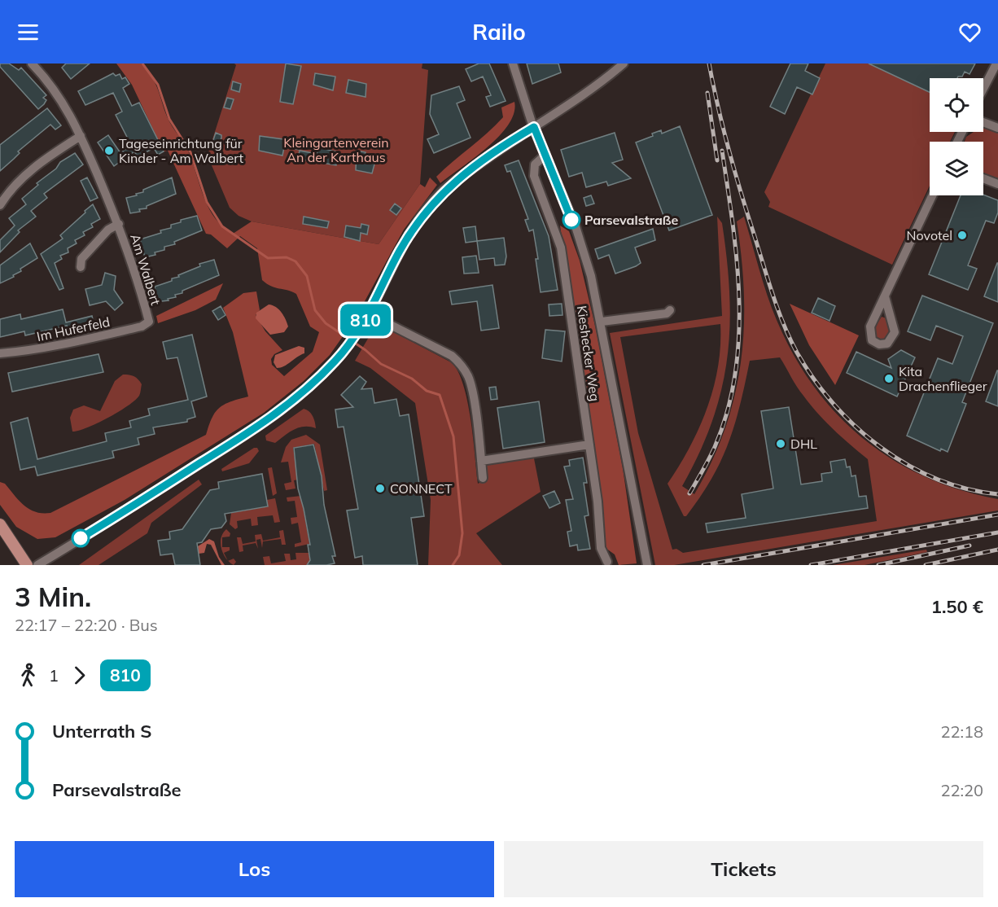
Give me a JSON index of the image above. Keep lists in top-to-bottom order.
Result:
{
  "streets": {
    "street": ["Am Walbert", "Im Huferfeld", "Kieshecker Weg"]
  },
  "crossings": [
    ["Am Walbert", "Im Huferfeld"]
  ],
  "parks": ["Kleingartenverein An der Karthaus"],
  "places": [
    "Tageseinrichtung für Kinder - Am Walbert",
    "Parsevalstraße",
    "Novotel",
    "Kita Drachenflieger",
    "DHL",
    "CONNECT"
  ],
  "lines": ["bus line 810"],
  "page": {
    "header": "Railo",
    "on_map": "810",
    "heading": ["3 Min.", "22:17 – 22:20 · Bus", "1.50 €"],
    "legs": ["1", "810"],
    "list": [
      {
        "name": "Unterrath S",
        "value": "22:18"
      },
      {
        "name": "Parsevalstraße",
        "value": "22:20"
      }
    ],
    "buttons": ["Los", "Tickets"]
  }
}
